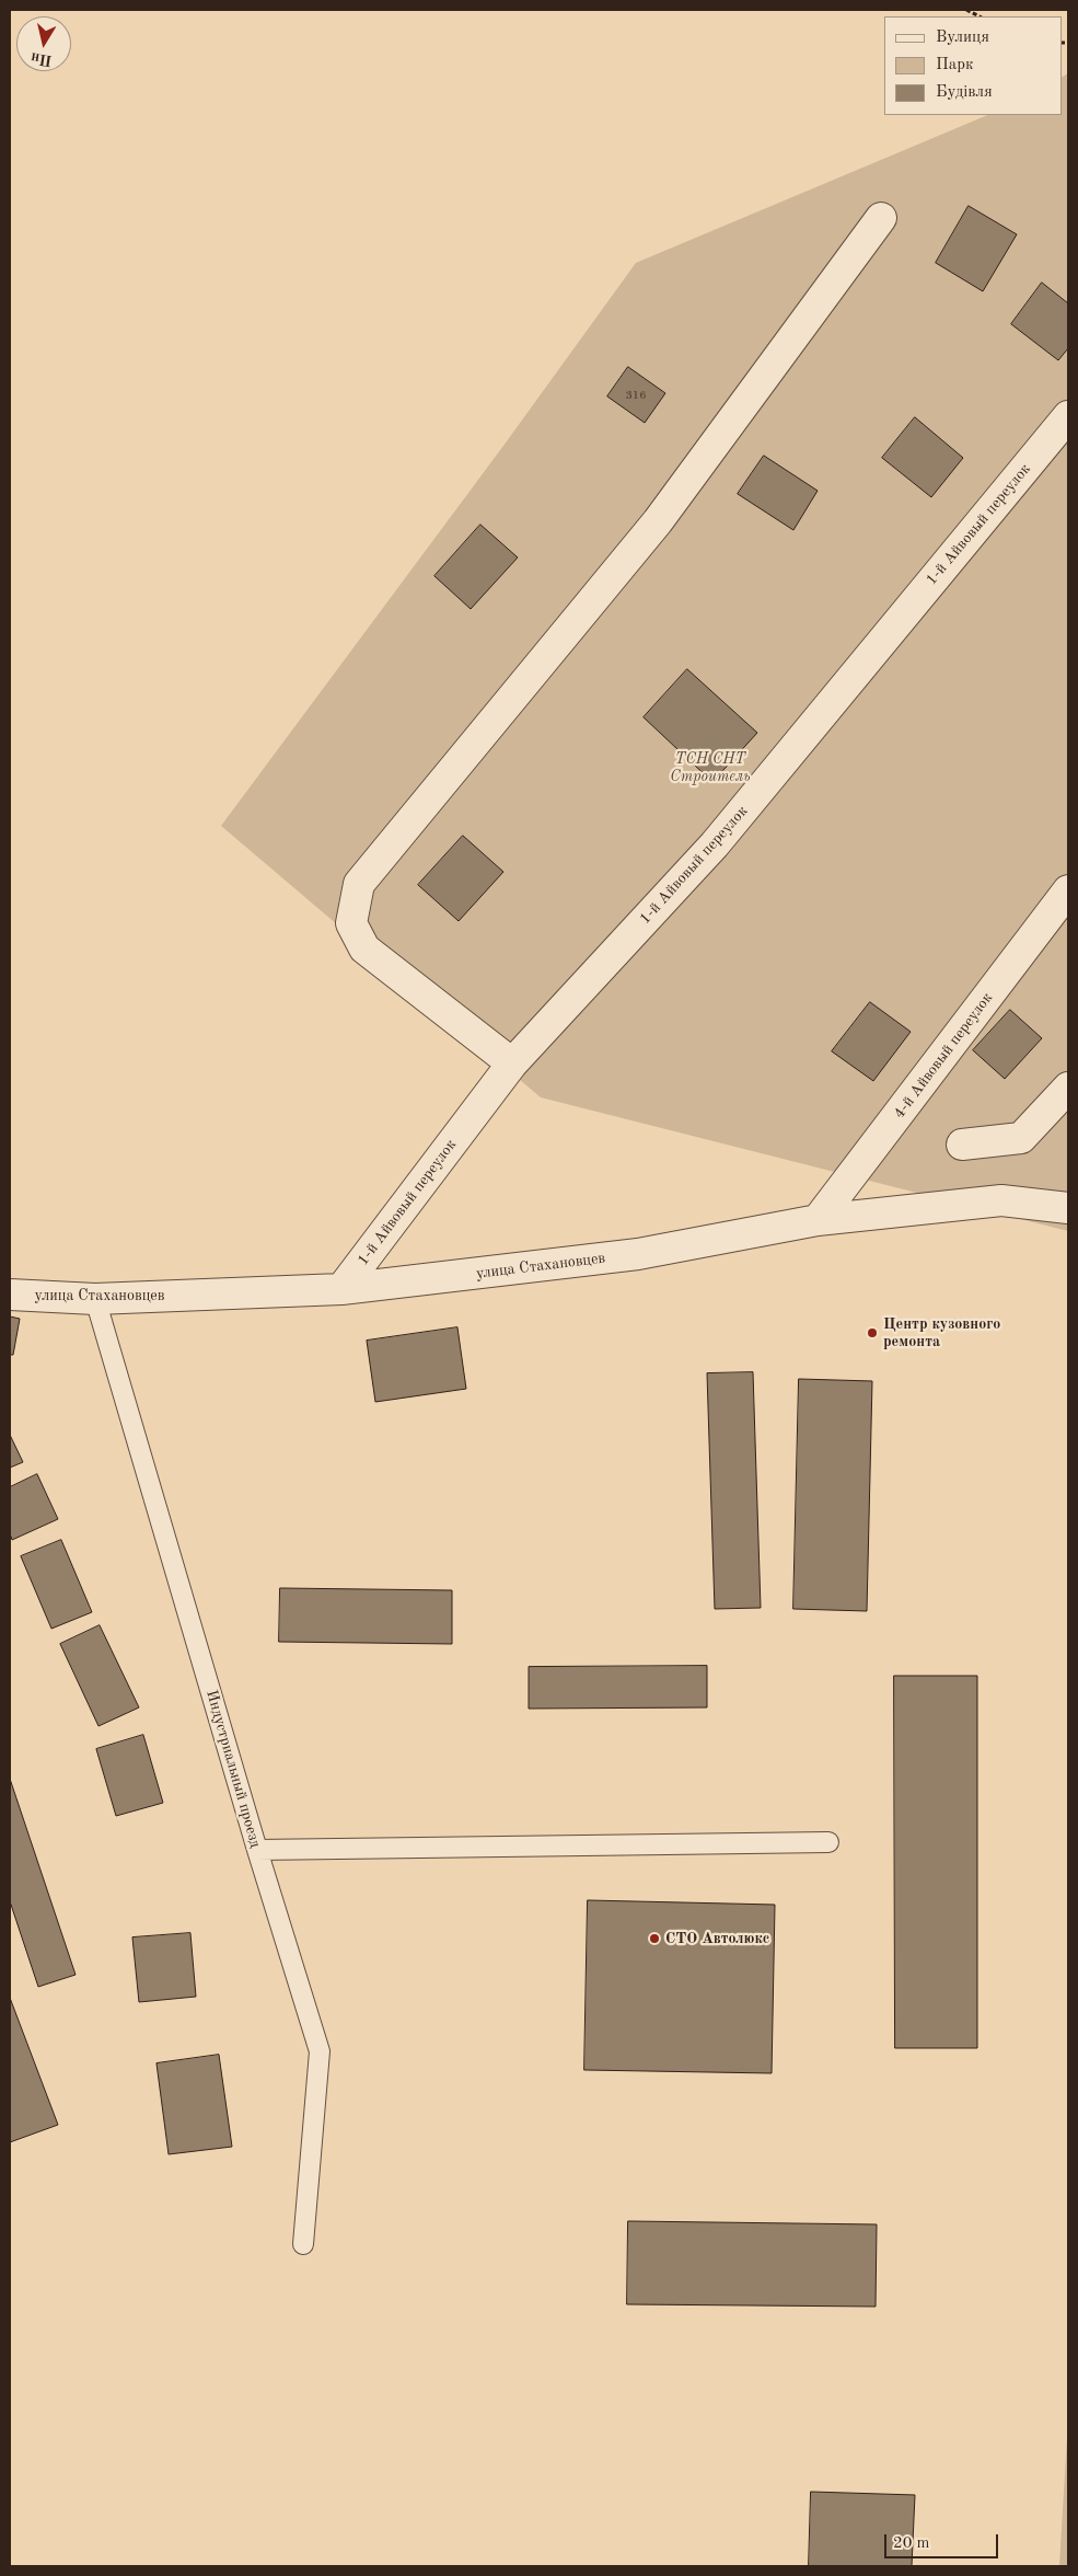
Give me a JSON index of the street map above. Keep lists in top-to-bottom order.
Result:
{
  "streets": {
    "street": ["1-й Айвовый переулок", "4-й Айвовый переулок", "улица Стахановцев"],
    "lane": ["Индустриальный проезд"]
  },
  "crossings": [
    ["1-й Айвовый переулок", "улица Стахановцев"],
    ["4-й Айвовый переулок", "улица Стахановцев"],
    ["улица Стахановцев", "Индустриальный проезд"]
  ],
  "parks": ["ТСН СНТ Строитель"],
  "places": ["Центр кузовного ремонта", "СТО Автолюкс"],
  "house_numbers": ["316"],
  "legend": ["Вулиця", "Парк", "Будівля"],
  "scale_bar": "20 m",
  "north": "bottom"
}
